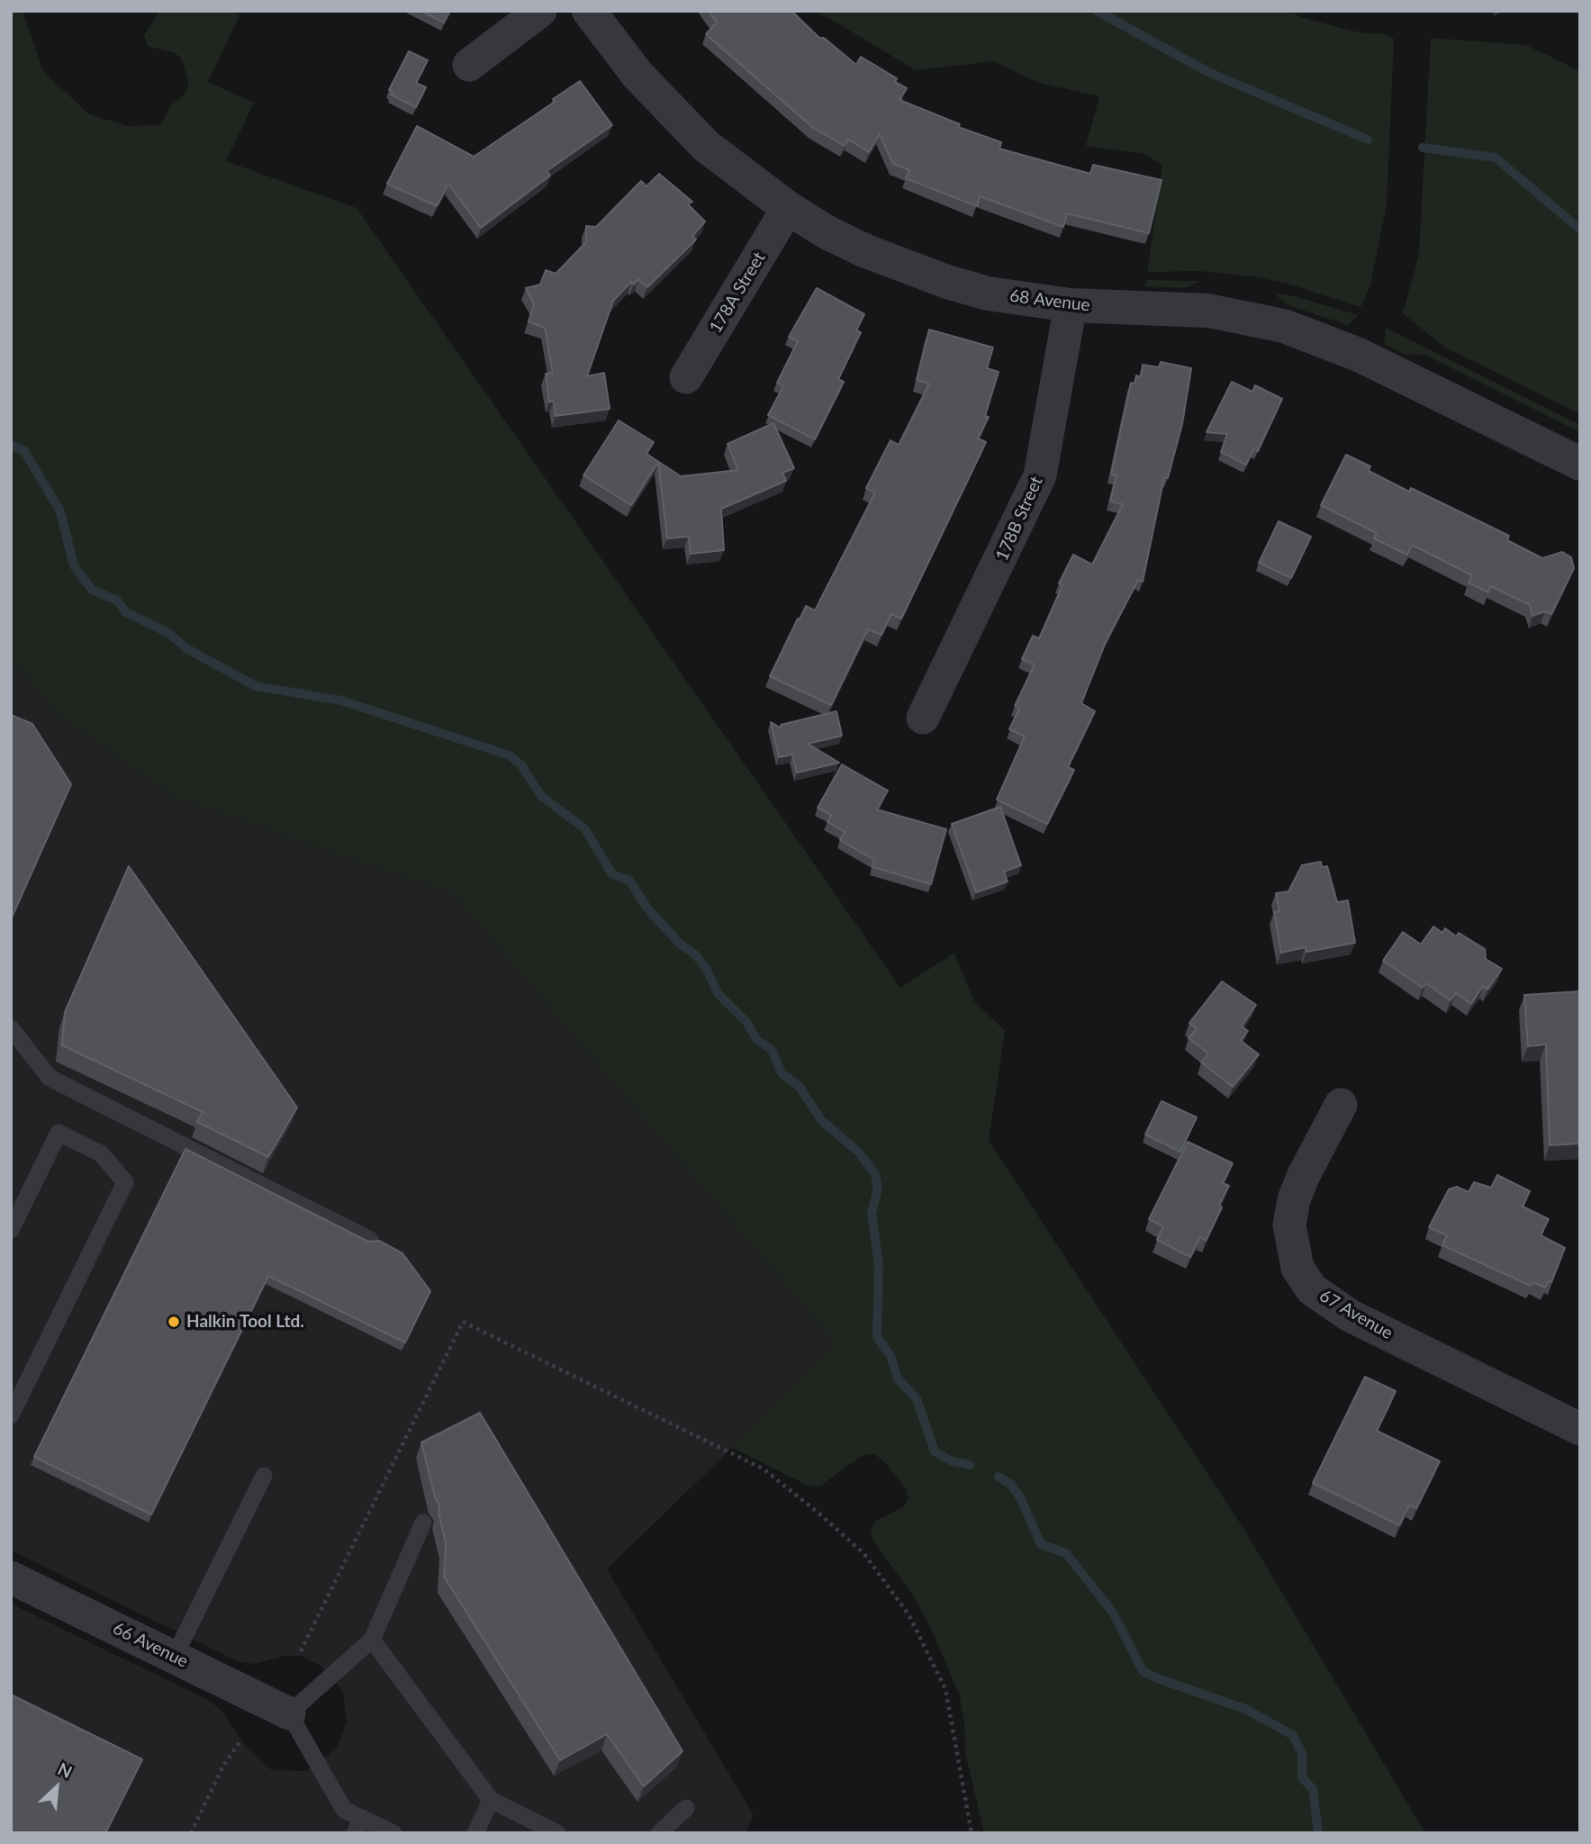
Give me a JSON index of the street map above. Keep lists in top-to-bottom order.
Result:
{
  "streets": {
    "street": [
      "178A Street",
      "68 Avenue",
      "178B Street",
      "67 Avenue",
      "66 Avenue"
    ]
  },
  "crossings": [
    ["178A Street", "68 Avenue"],
    ["68 Avenue", "178B Street"]
  ],
  "places": ["Halkin Tool Ltd."],
  "north": "top right"
}
